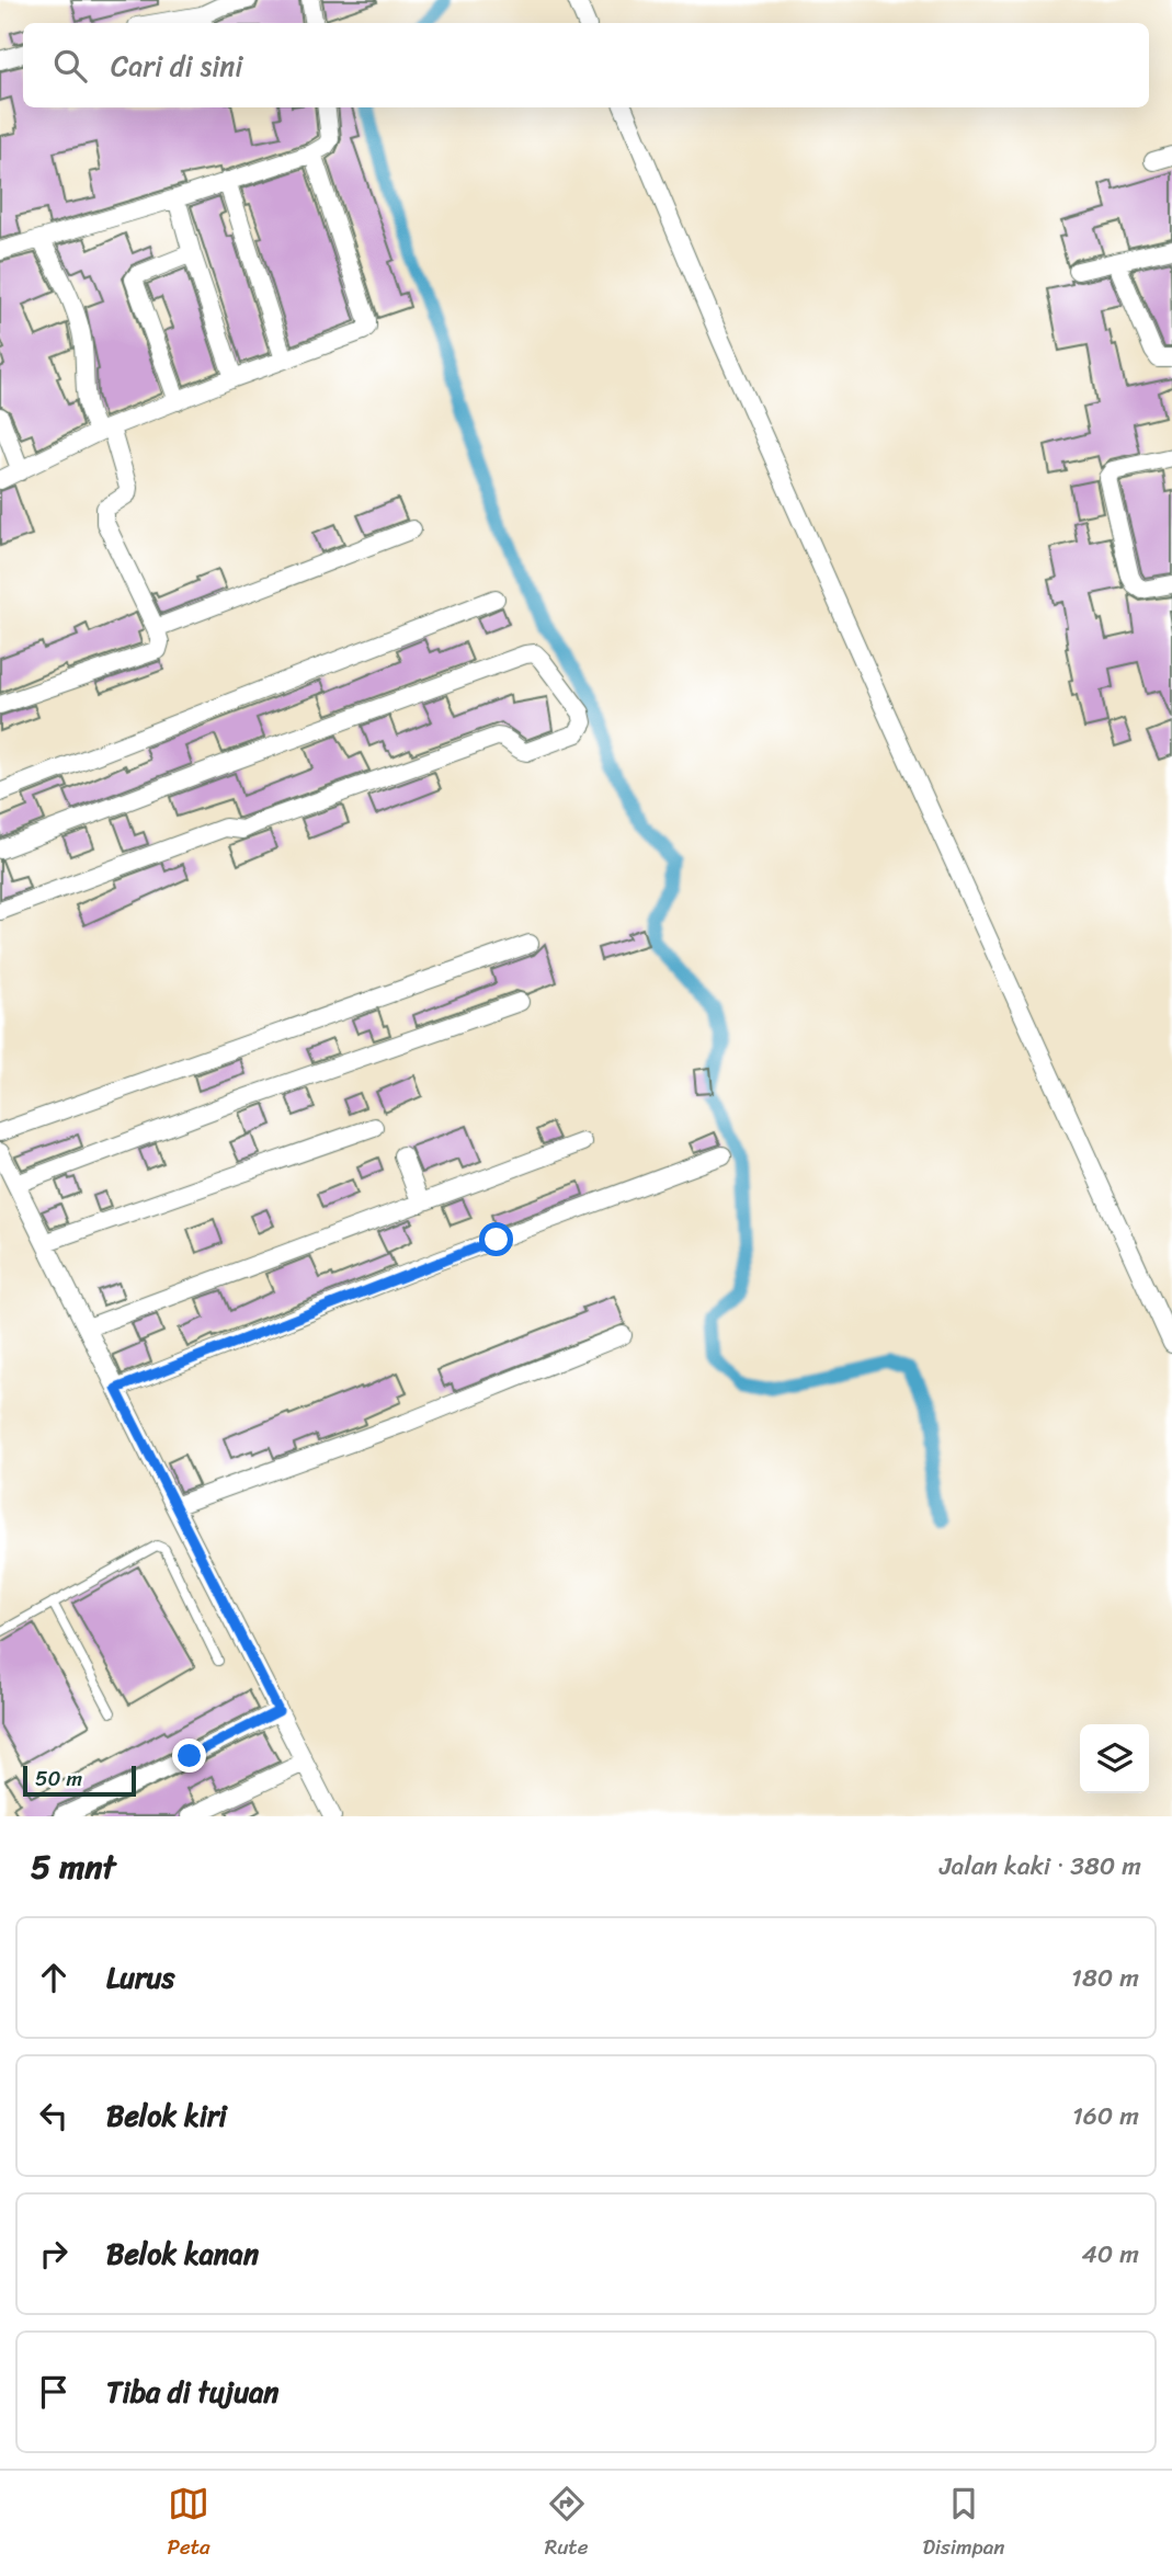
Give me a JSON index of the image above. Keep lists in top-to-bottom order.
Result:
{
  "scale_bar": "50 m",
  "page": {
    "search": "Cari di sini",
    "scale": "50 m",
    "heading": ["5 mnt", "Jalan kaki · 380 m"],
    "list": [
      ["Lurus", "180 m"],
      ["Belok kiri", "160 m"],
      ["Belok kanan", "40 m"],
      "Tiba di tujuan"
    ],
    "nav": ["Peta", "Rute", "Disimpan"]
  }
}
